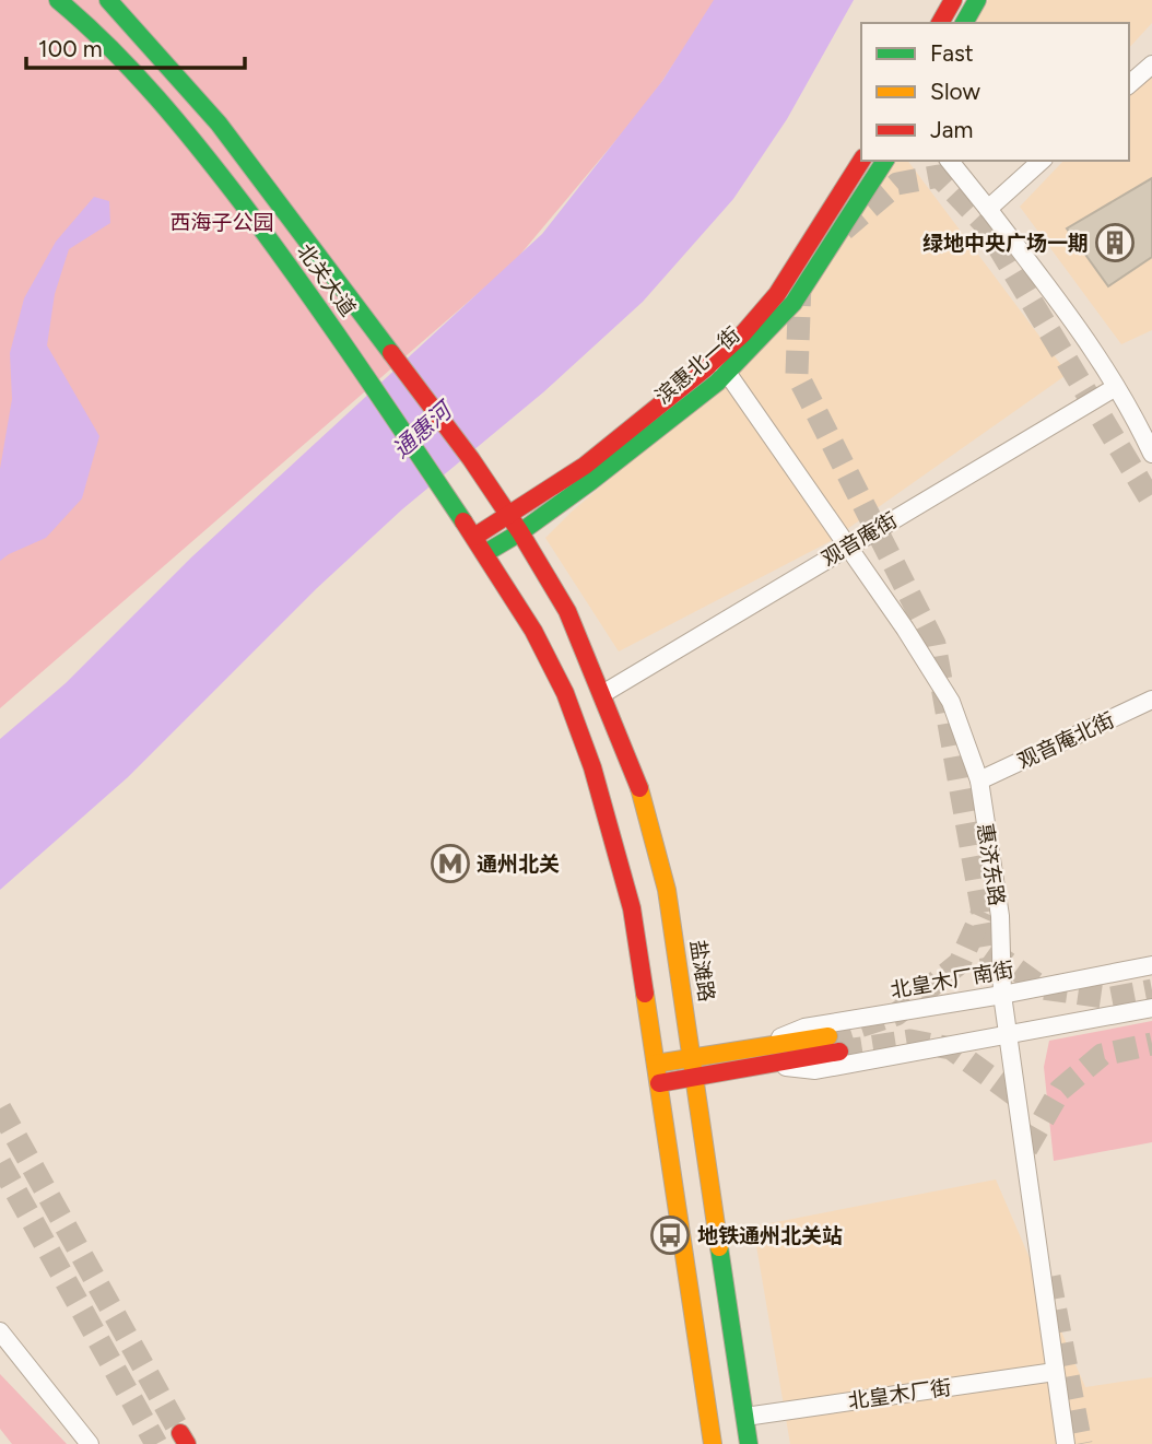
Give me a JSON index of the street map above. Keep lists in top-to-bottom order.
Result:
{
  "streets": {
    "main road": [
      "北关大道",
      "滨惠北一街",
      "盐滩路",
      "北皇木厂南街"
    ],
    "street": [
      "观音庵街",
      "观音庵北街",
      "惠济东路",
      "北皇木厂街"
    ]
  },
  "crossings": [
    ["北关大道", "滨惠北一街"],
    ["北关大道", "盐滩路"],
    ["滨惠北一街", "惠济东路"],
    ["滨惠北一街", "盐滩路"],
    ["观音庵街", "惠济东路"],
    ["观音庵街", "盐滩路"],
    ["观音庵北街", "惠济东路"],
    ["惠济东路", "北皇木厂南街"],
    ["惠济东路", "北皇木厂街"],
    ["盐滩路", "北皇木厂南街"],
    ["盐滩路", "北皇木厂街"]
  ],
  "water": ["通惠河"],
  "parks": ["西海子公园"],
  "places": {
    "building": ["绿地中央广场一期"],
    "metro station": ["通州北关"],
    "bus stop": ["地铁通州北关站"]
  },
  "legend": ["Fast", "Slow", "Jam"],
  "scale_bar": "100 m"
}
